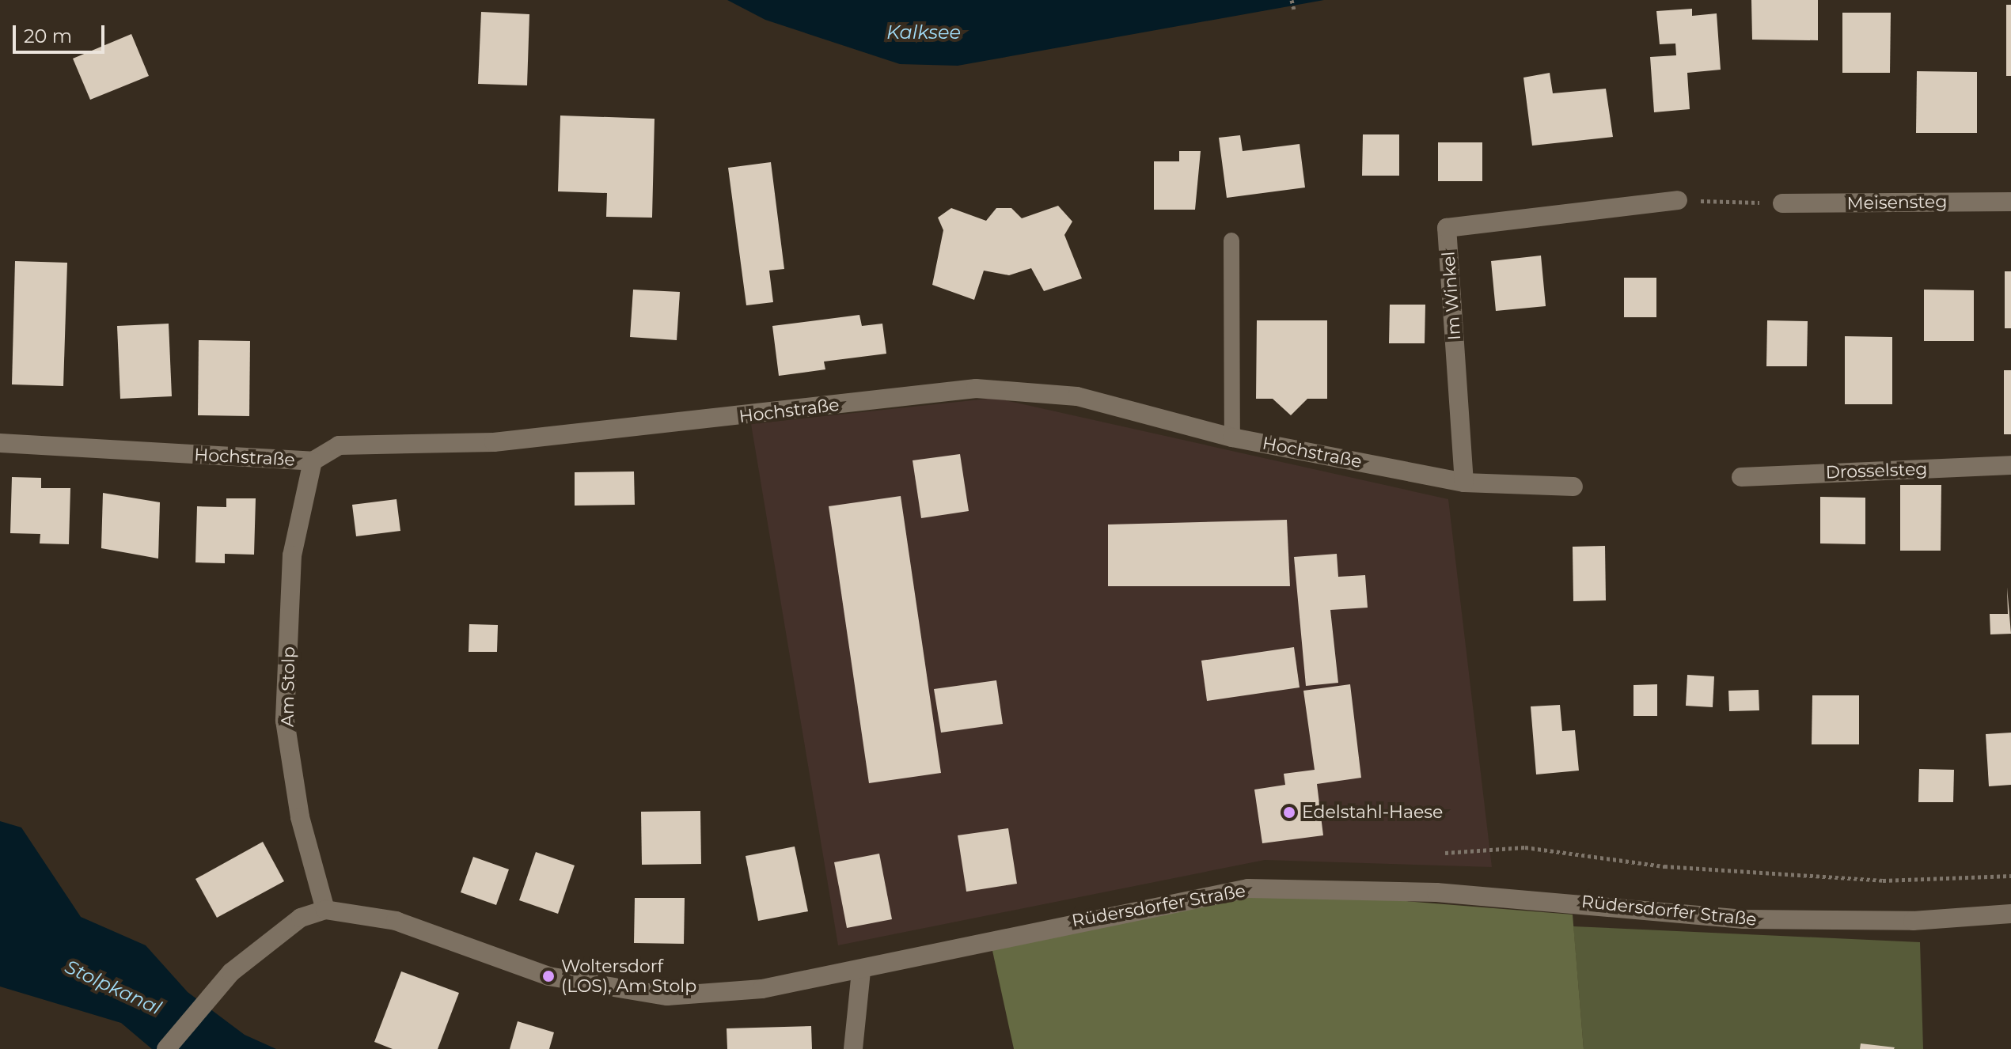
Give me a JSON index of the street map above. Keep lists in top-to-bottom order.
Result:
{
  "streets": {
    "street": [
      "Meisensteg",
      "Im Winkel",
      "Hochstraße",
      "Drosselsteg",
      "Am Stolp",
      "Rüdersdorfer Straße"
    ]
  },
  "crossings": [
    ["Im Winkel", "Hochstraße"],
    ["Hochstraße", "Am Stolp"],
    ["Am Stolp", "Rüdersdorfer Straße"]
  ],
  "water": ["Kalksee", "Stolpkanal"],
  "places": ["Edelstahl-Haese", "Woltersdorf (LOS), Am Stolp"],
  "scale_bar": "20 m"
}
